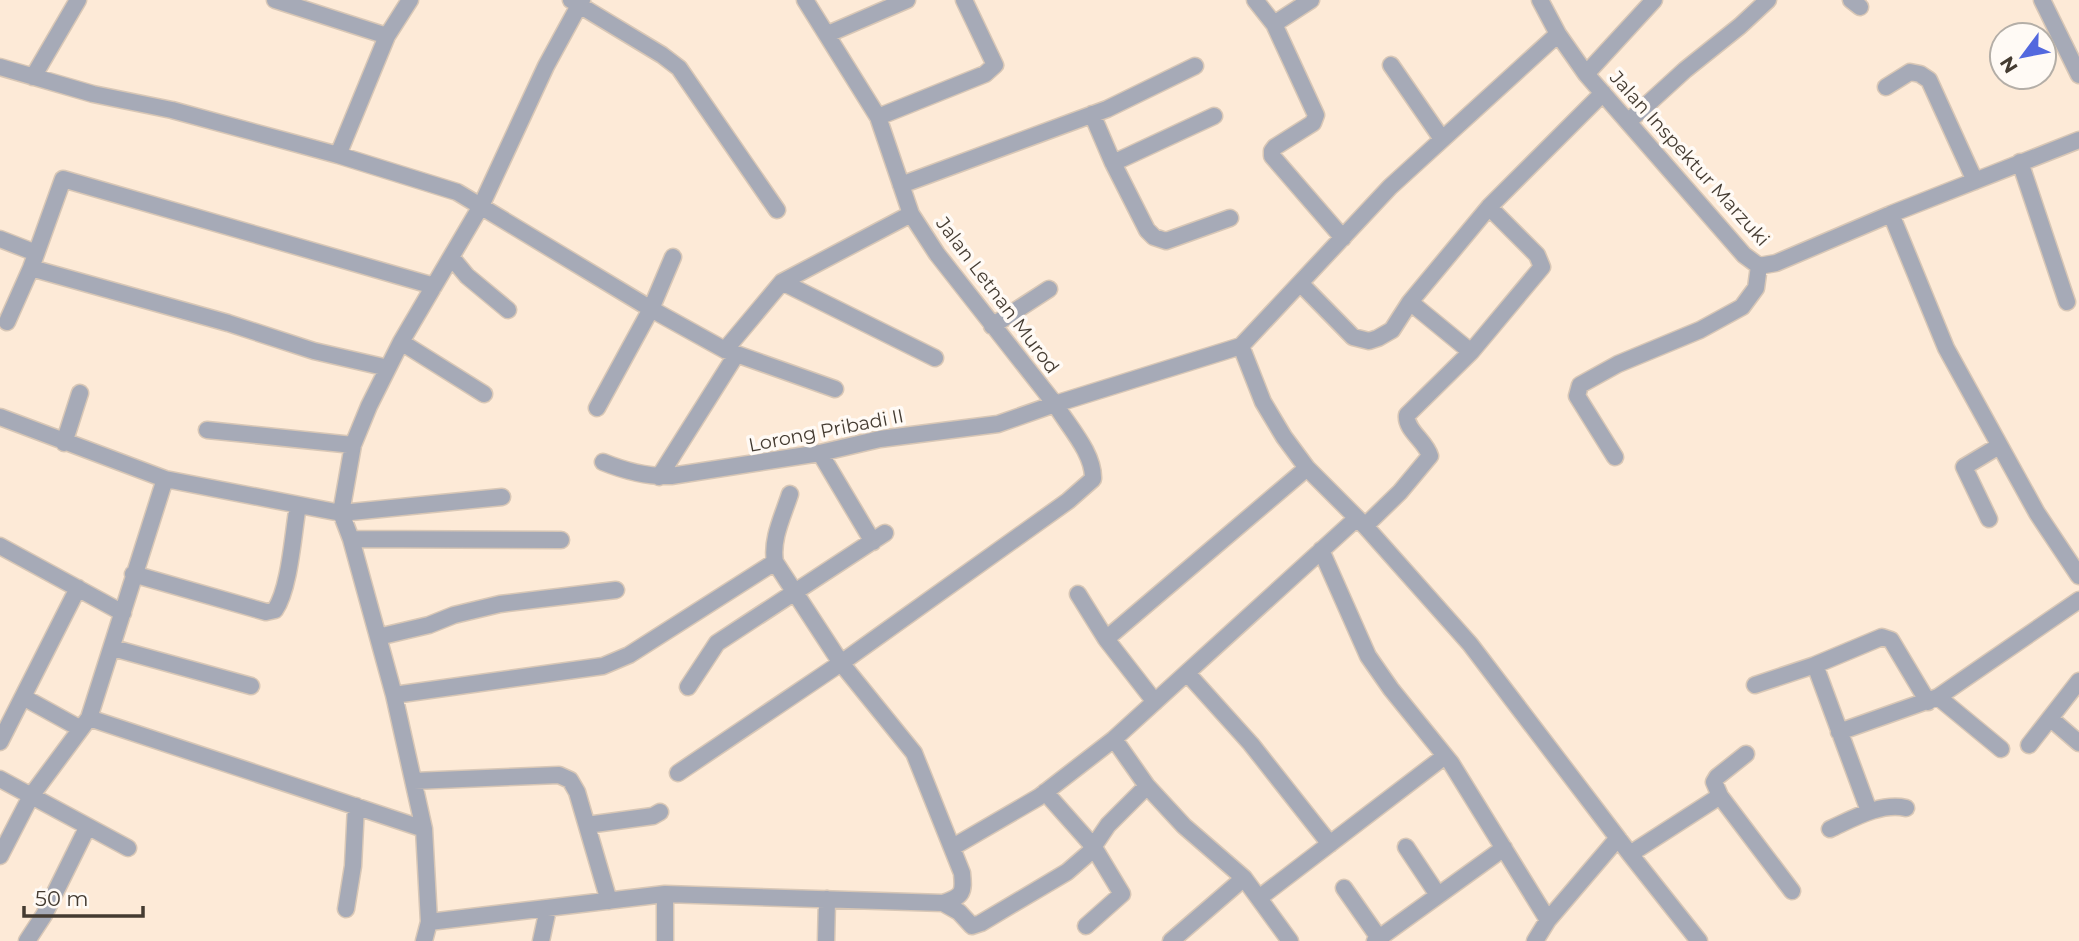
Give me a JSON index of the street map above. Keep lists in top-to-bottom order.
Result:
{
  "streets": {
    "street": ["Jalan Inspektur Marzuki", "Jalan Letnan Murod", "Lorong Pribadi II"]
  },
  "crossings": [
    ["Jalan Letnan Murod", "Lorong Pribadi II"]
  ],
  "scale_bar": "50 m",
  "north": "bottom left"
}
